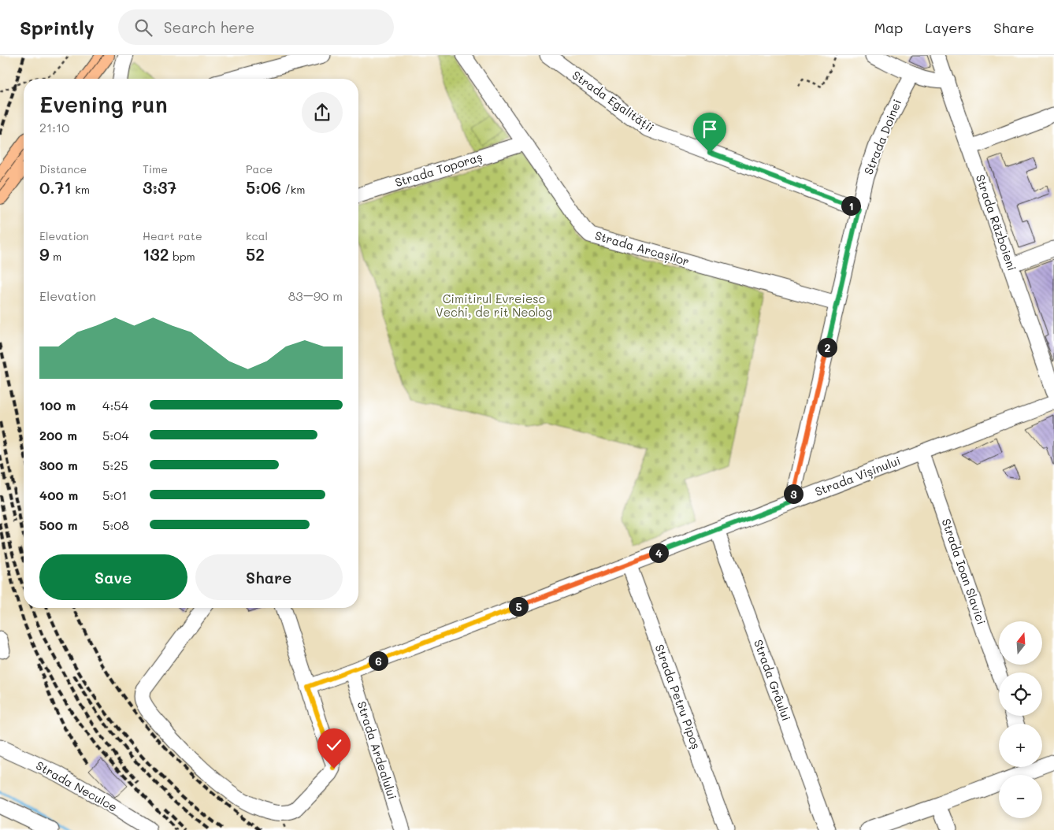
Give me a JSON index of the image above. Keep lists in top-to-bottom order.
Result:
{
  "streets": {
    "street": [
      "Strada Egalității",
      "Strada Doinei",
      "Strada Toporaș",
      "Strada Războieni",
      "Strada Arcașilor",
      "Strada Vișinului",
      "Strada Ioan Slavici",
      "Strada Grâului",
      "Strada Petru Pipoș",
      "Strada Ardealului",
      "Strada Neculce"
    ]
  },
  "crossings": [
    ["Strada Egalității", "Strada Doinei"],
    ["Strada Doinei", "Strada Arcașilor"],
    ["Strada Doinei", "Strada Vișinului"],
    ["Strada Toporaș", "Strada Arcașilor"],
    ["Strada Vișinului", "Strada Ioan Slavici"],
    ["Strada Vișinului", "Strada Grâului"],
    ["Strada Vișinului", "Strada Petru Pipoș"],
    ["Strada Vișinului", "Strada Ardealului"]
  ],
  "parks": ["Cimitirul Evreiesc Vechi, de rit Neolog"],
  "north": "top",
  "page": {
    "header": "Sprintly",
    "search": "Search here",
    "nav": ["Map", "Layers", "Share"],
    "heading": ["Evening run", "21:10"],
    "stats": [
      ["Distance", "0.71 km"],
      ["Time", "3:37"],
      ["Pace", "5:06 /km"],
      ["Elevation", "9 m"],
      ["Heart rate", "132 bpm"],
      ["kcal", "52"]
    ],
    "pins": [
      "1",
      "2",
      "3",
      "4",
      "5",
      "6"
    ],
    "chart": ["Elevation", "83–90 m"],
    "list": [
      {
        "name": "100 m",
        "note": "4:54"
      },
      {
        "name": "200 m",
        "note": "5:04"
      },
      {
        "name": "300 m",
        "note": "5:25"
      },
      {
        "name": "400 m",
        "note": "5:01"
      },
      {
        "name": "500 m",
        "note": "5:08"
      }
    ],
    "buttons": ["Save", "Share"],
    "map_buttons": ["+", "−"]
  }
}
